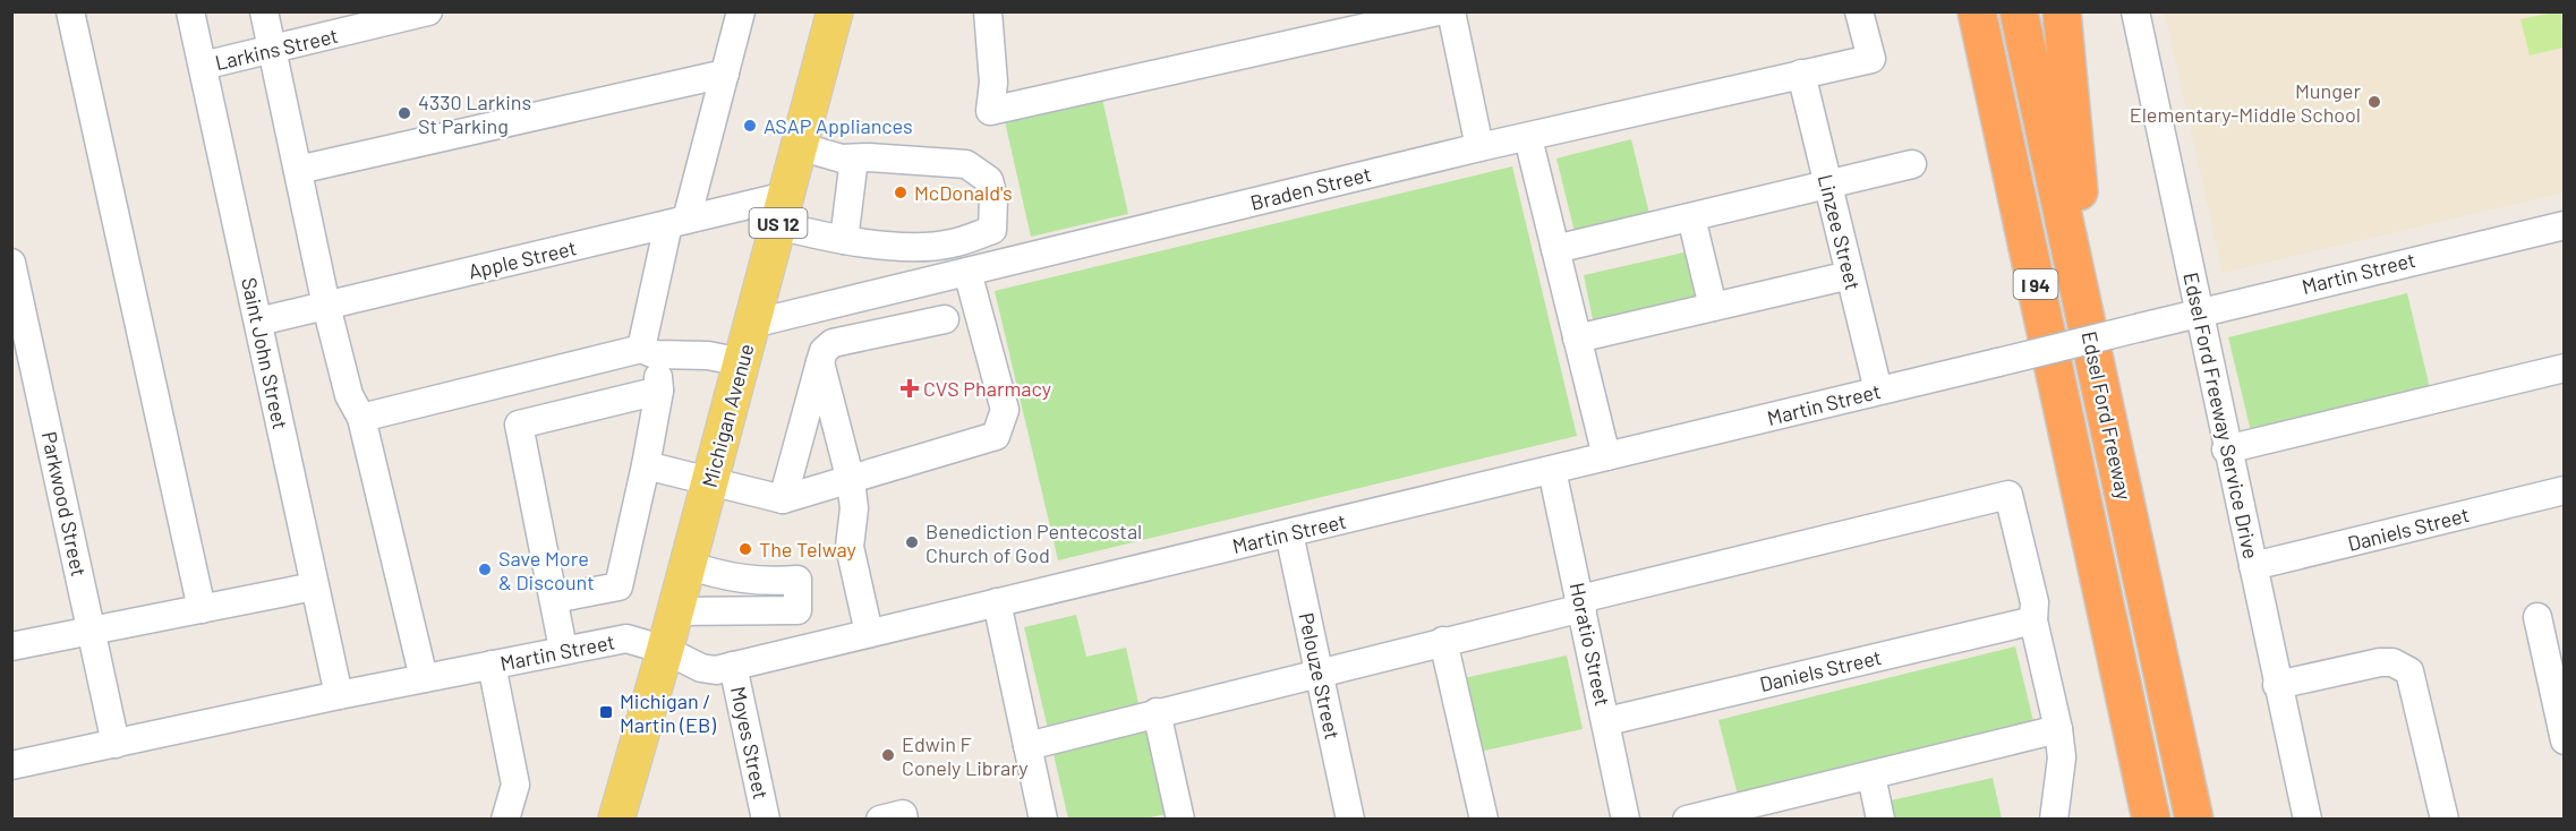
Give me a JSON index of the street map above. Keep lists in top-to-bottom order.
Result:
{
  "streets": {
    "highway": ["I 94", "Edsel Ford Freeway"],
    "main road": ["US 12", "Michigan Avenue"],
    "street": [
      "Larkins Street",
      "Braden Street",
      "Linzee Street",
      "Apple Street",
      "Martin Street",
      "Saint John Street",
      "Edsel Ford Freeway Service Drive",
      "Parkwood Street",
      "Daniels Street",
      "Horatio Street",
      "Pelouze Street",
      "Moyes Street"
    ]
  },
  "crossings": [
    ["Larkins Street", "Saint John Street"],
    ["Braden Street", "Linzee Street"],
    ["Braden Street", "Michigan Avenue"],
    ["Linzee Street", "Martin Street"],
    ["Apple Street", "Saint John Street"],
    ["Apple Street", "Michigan Avenue"],
    ["Martin Street", "Saint John Street"],
    ["Martin Street", "Michigan Avenue"],
    ["Martin Street", "Edsel Ford Freeway Service Drive"],
    ["Martin Street", "Parkwood Street"],
    ["Martin Street", "Horatio Street"],
    ["Martin Street", "Pelouze Street"],
    ["Martin Street", "Moyes Street"],
    ["Edsel Ford Freeway Service Drive", "Daniels Street"],
    ["Daniels Street", "Horatio Street"]
  ],
  "places": {
    "other": [
      "Munger Elementary-Middle School",
      "4330 Larkins St Parking",
      "ASAP Appliances",
      "McDonald's",
      "Benediction Pentecostal Church of God",
      "The Telway",
      "Save More & Discount",
      "Edwin F Conely Library"
    ],
    "health": ["CVS Pharmacy"],
    "transit": ["Michigan / Martin (EB)"]
  }
}
